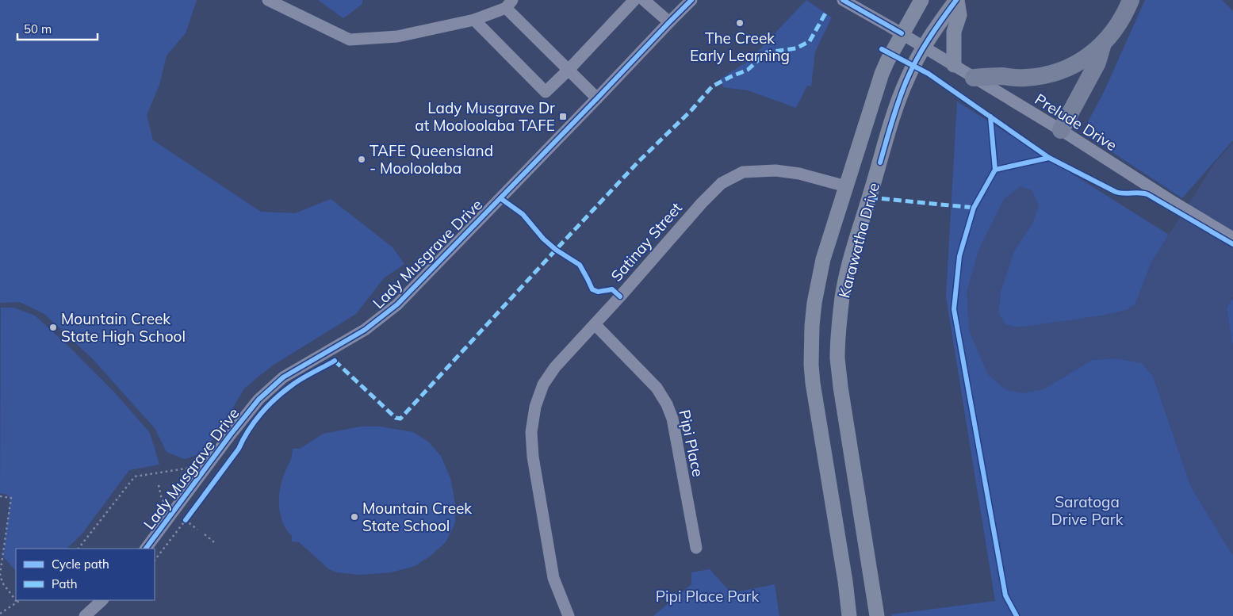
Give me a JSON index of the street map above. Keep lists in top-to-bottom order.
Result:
{
  "streets": {
    "main road": ["Karawatha Drive"],
    "street": [
      "Prelude Drive",
      "Satinay Street",
      "Lady Musgrave Drive",
      "Pipi Place"
    ]
  },
  "crossings": [
    ["Prelude Drive", "Karawatha Drive"],
    ["Karawatha Drive", "Satinay Street"],
    ["Satinay Street", "Pipi Place"]
  ],
  "parks": ["Saratoga Drive Park", "Pipi Place Park"],
  "places": {
    "other": [
      "The Creek Early Learning",
      "TAFE Queensland - Mooloolaba",
      "Mountain Creek State High School",
      "Mountain Creek State School"
    ],
    "transit": ["Lady Musgrave Dr at Mooloolaba TAFE"]
  },
  "legend": ["Cycle path", "Path"],
  "scale_bar": "50 m"
}
